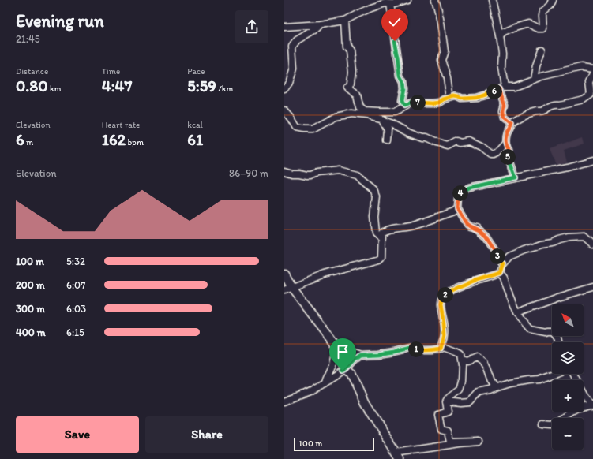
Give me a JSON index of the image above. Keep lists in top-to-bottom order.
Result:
{
  "scale_bar": "100 m",
  "north": "top left",
  "page": {
    "heading": ["Evening run", "21:45"],
    "stats": [
      ["Distance", "0.80 km"],
      ["Time", "4:47"],
      ["Pace", "5:59 /km"],
      ["Elevation", "6 m"],
      ["Heart rate", "162 bpm"],
      ["kcal", "61"]
    ],
    "pins": [
      "6",
      "7",
      "5",
      "4",
      "3",
      "2",
      "1"
    ],
    "chart": ["Elevation", "86–90 m"],
    "list": [
      {
        "name": "100 m",
        "note": "5:32"
      },
      {
        "name": "200 m",
        "note": "6:07"
      },
      {
        "name": "300 m",
        "note": "6:03"
      },
      {
        "name": "400 m",
        "note": "6:15"
      }
    ],
    "map_buttons": ["+", "−"],
    "buttons": ["Save", "Share"],
    "scale": "100 m"
  }
}
